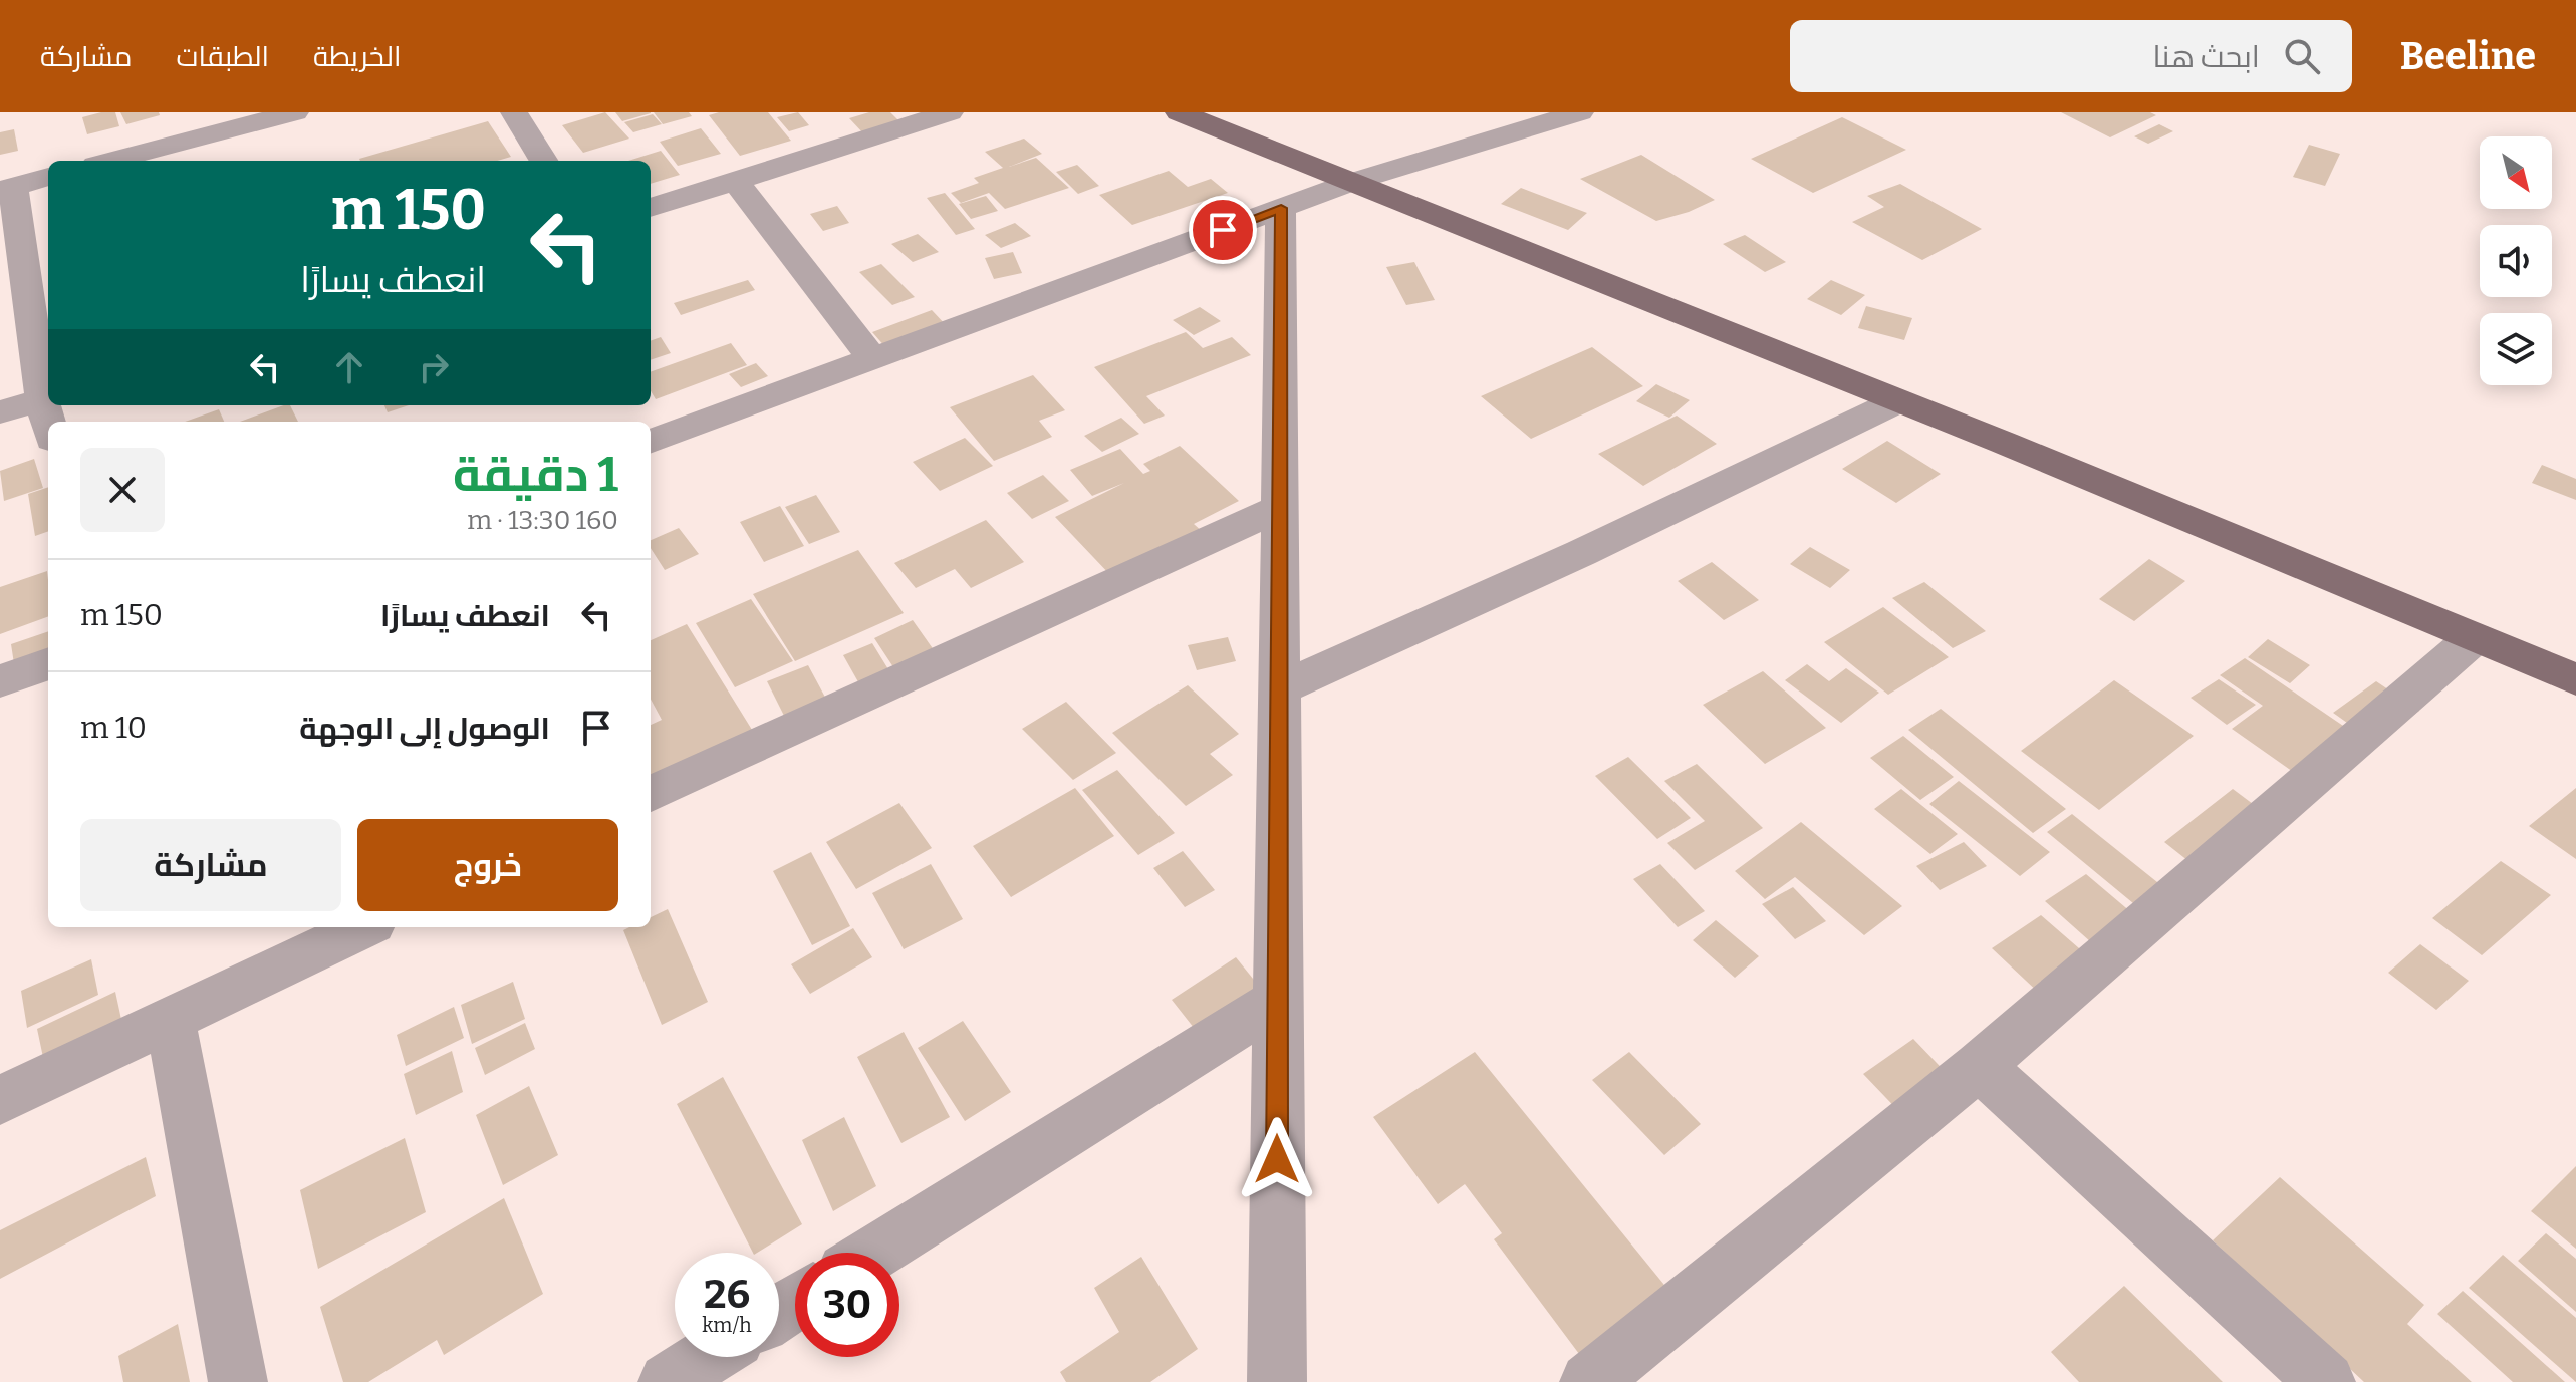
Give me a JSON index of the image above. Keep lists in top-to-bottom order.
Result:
{
  "north": "bottom right",
  "page": {
    "header": "Beeline",
    "search": "ابحث هنا",
    "nav": ["الخريطة", "الطبقات", "مشاركة"],
    "turn": ["150 m", "انعطف يسارًا"],
    "heading": ["1 دقيقة", "160 m · 13:30"],
    "list": [
      {
        "name": "انعطف يسارًا",
        "value": "150 m"
      },
      {
        "name": "الوصول إلى الوجهة",
        "value": "10 m"
      }
    ],
    "buttons": ["خروج", "مشاركة"],
    "speed": "26 km/h",
    "limit": "30"
  }
}
